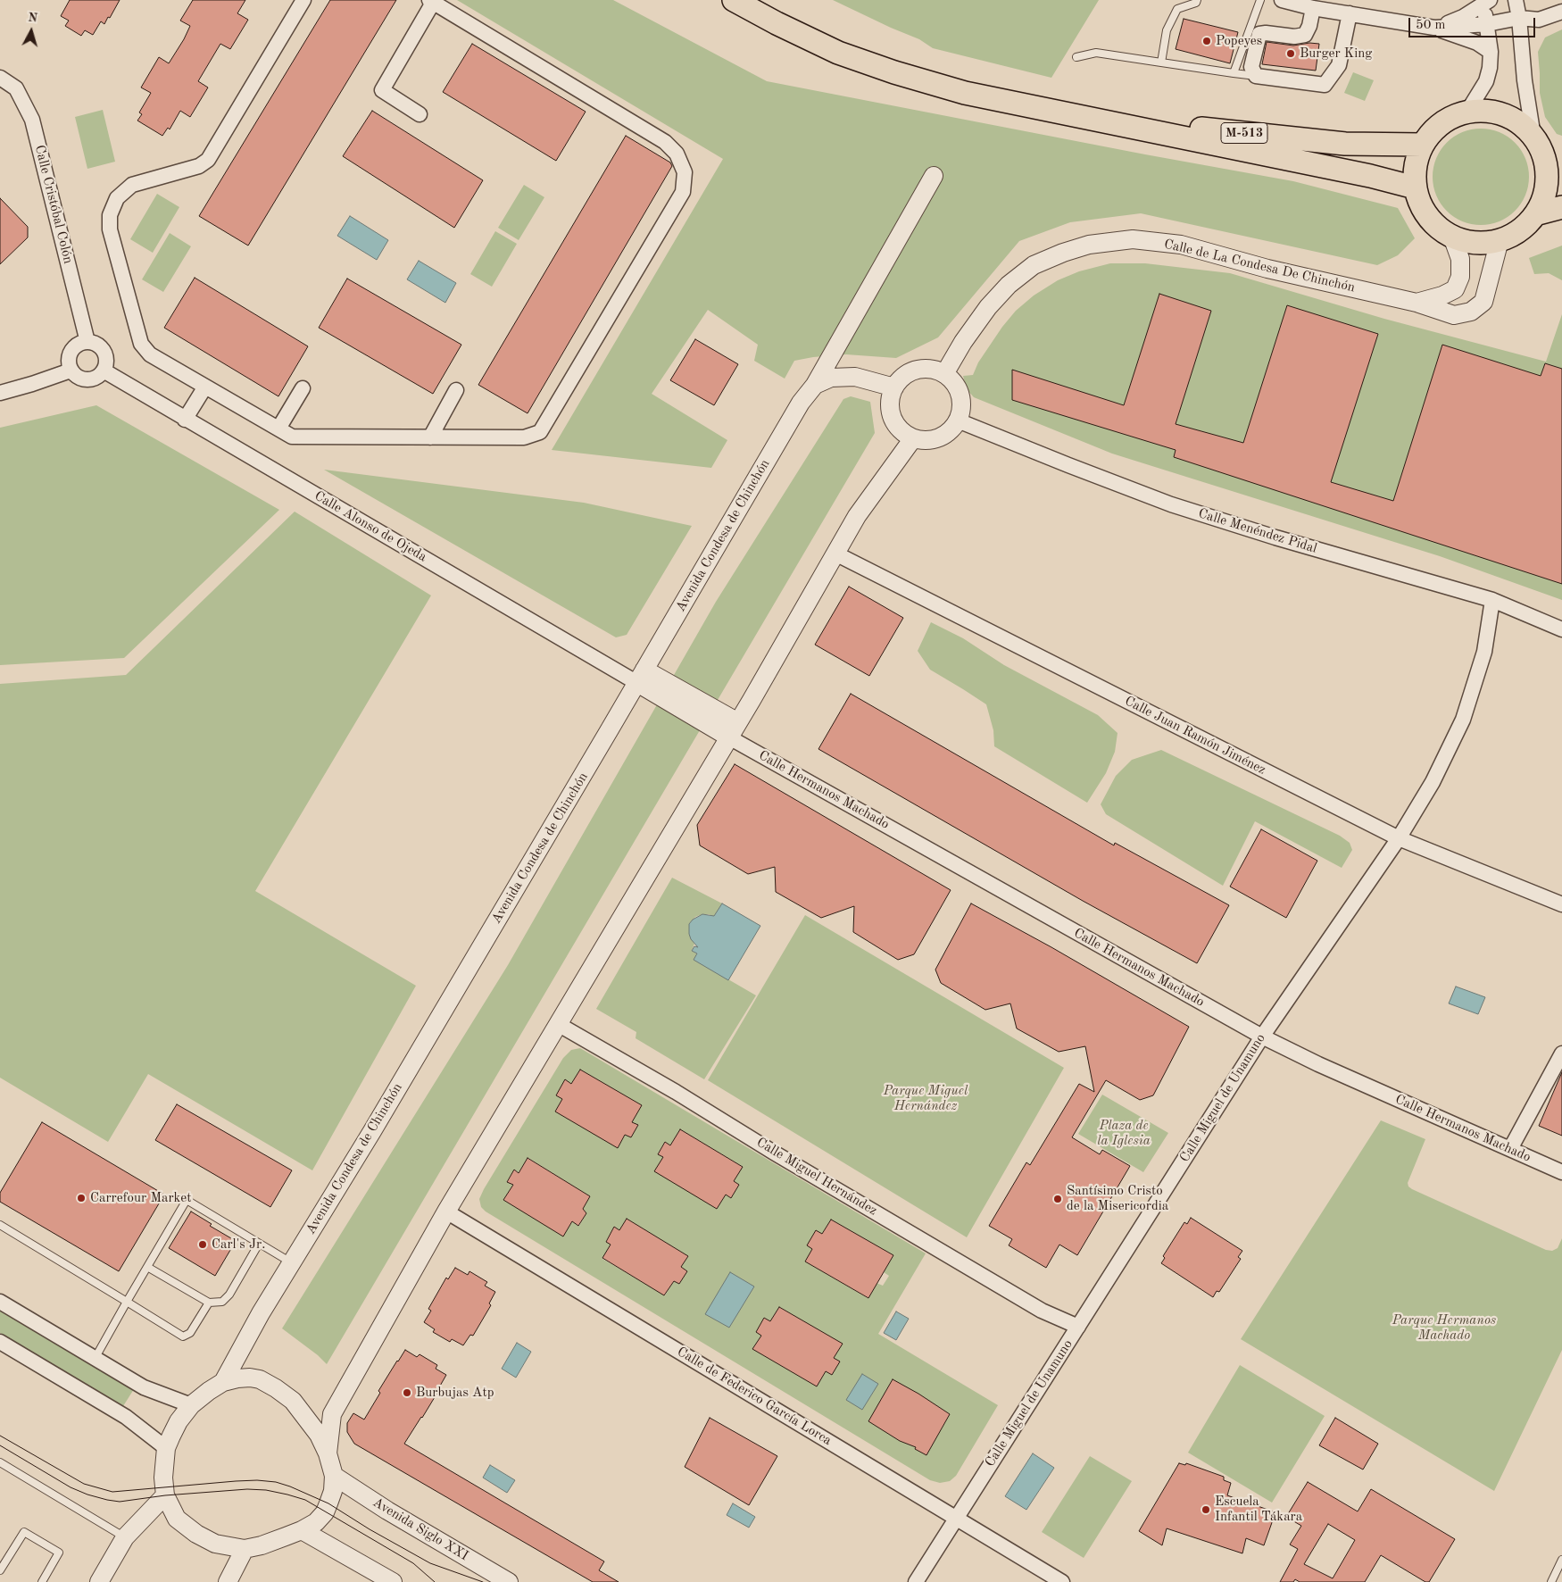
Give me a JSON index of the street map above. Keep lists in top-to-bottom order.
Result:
{
  "streets": {
    "main road": ["M-513"],
    "street": [
      "Calle Cristóbal Colón",
      "Calle de La Condesa De Chinchón",
      "Calle Alonso de Ojeda",
      "Calle Menéndez Pidal",
      "Avenida Condesa de Chinchón",
      "Calle Juan Ramón Jiménez",
      "Calle Hermanos Machado",
      "Calle Miguel de Unamuno",
      "Calle Miguel Hernández",
      "Calle de Federico García Lorca",
      "Avenida Siglo XXI"
    ]
  },
  "crossings": [
    ["M-513", "Calle de La Condesa De Chinchón"],
    ["Calle Cristóbal Colón", "Calle Alonso de Ojeda"],
    ["Calle de La Condesa De Chinchón", "Calle Menéndez Pidal"],
    ["Calle Alonso de Ojeda", "Avenida Condesa de Chinchón"],
    ["Calle Menéndez Pidal", "Calle Miguel de Unamuno"],
    ["Calle Juan Ramón Jiménez", "Calle Miguel de Unamuno"],
    ["Calle Hermanos Machado", "Calle Miguel de Unamuno"],
    ["Calle Miguel de Unamuno", "Calle Miguel Hernández"],
    ["Calle Miguel de Unamuno", "Calle de Federico García Lorca"]
  ],
  "parks": ["Parque Miguel Hernández", "Plaza de la Iglesia", "Parque Hermanos Machado"],
  "places": [
    "Popeyes",
    "Burger King",
    "Carrefour Market",
    "Santísimo Cristo de la Misericordia",
    "Carl's Jr.",
    "Burbujas Atp",
    "Escuela Infantil Tákara"
  ],
  "scale_bar": "50 m",
  "north": "top"
}
